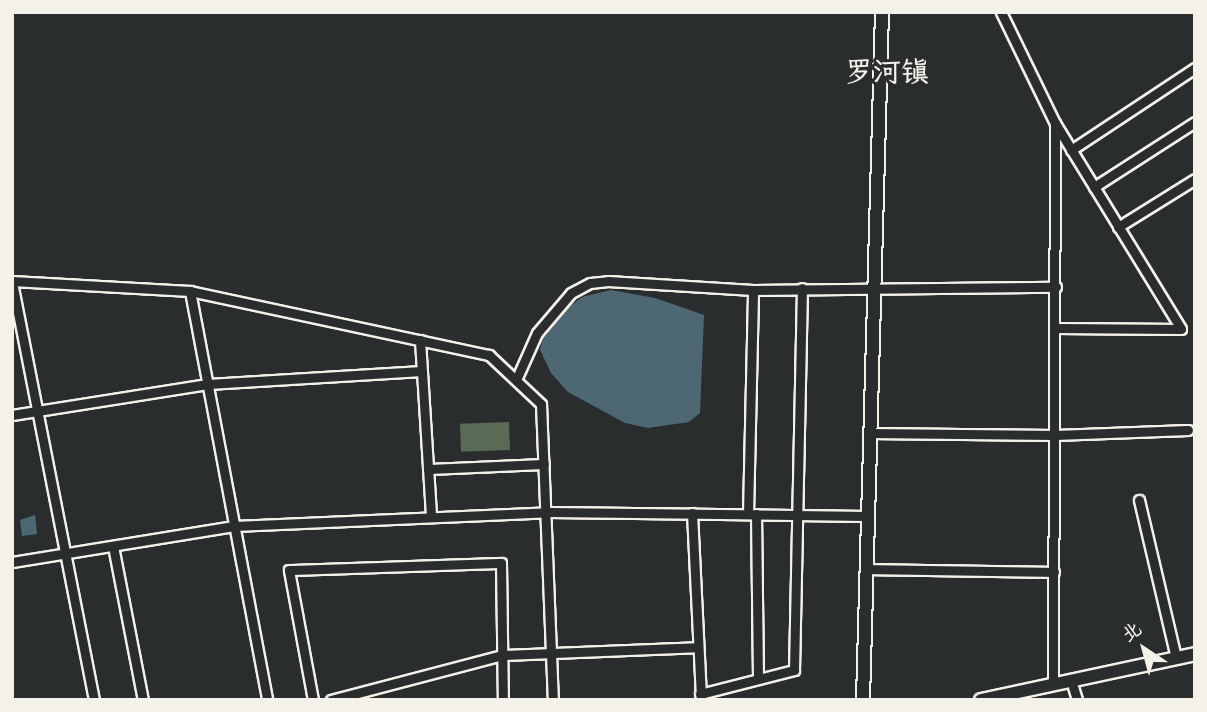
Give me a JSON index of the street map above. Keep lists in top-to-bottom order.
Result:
{
  "districts": ["罗河镇"],
  "north": "top left"
}
